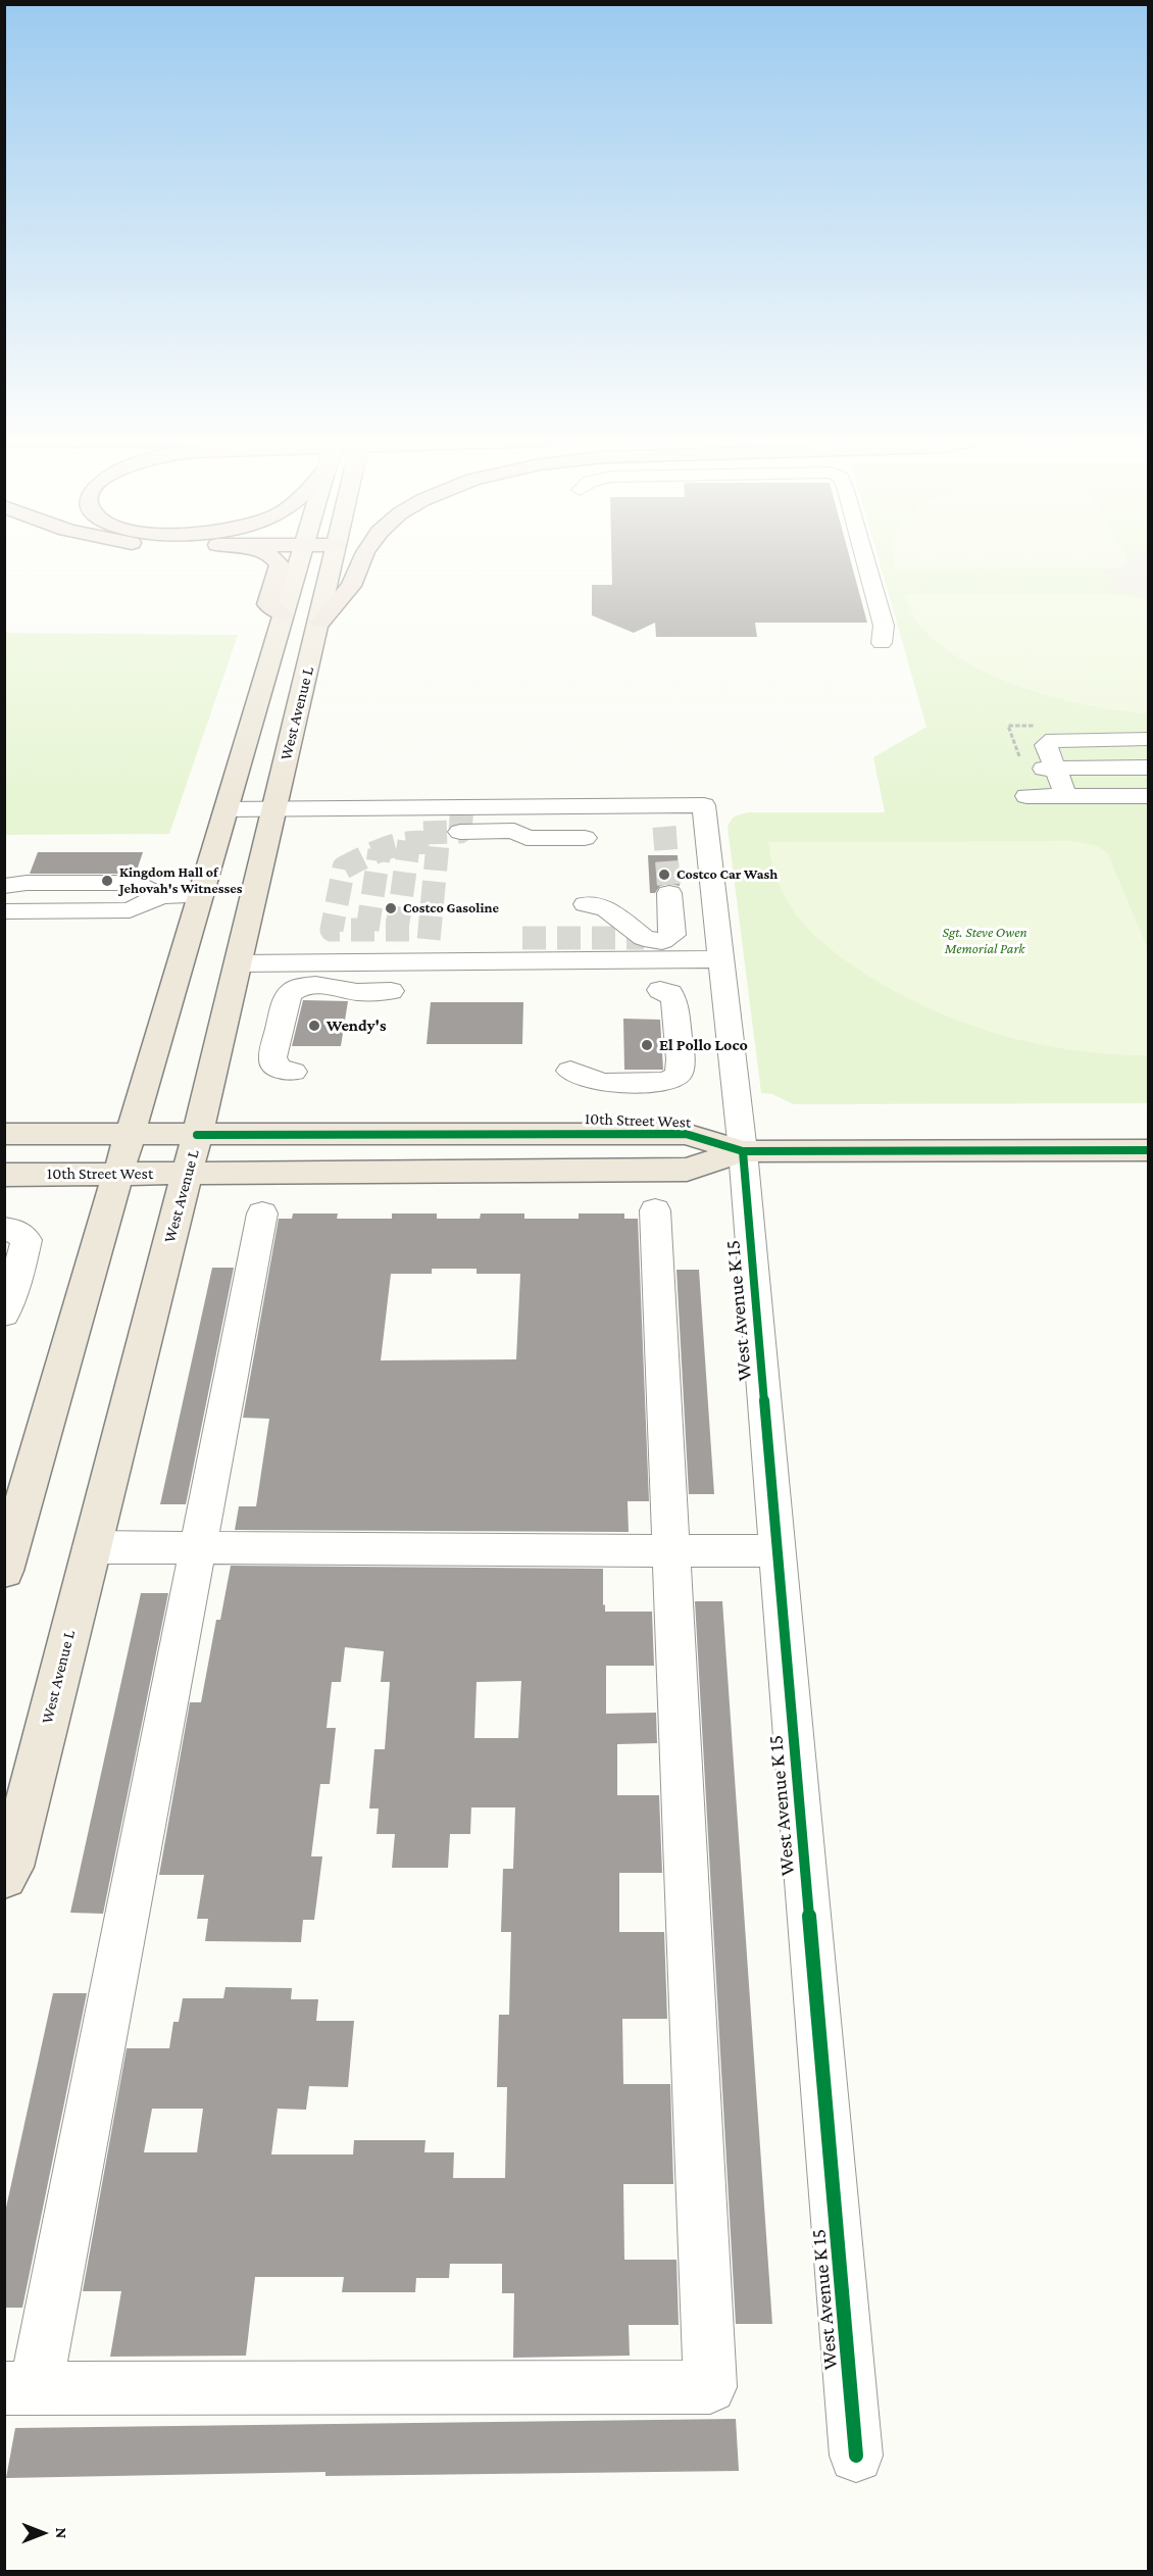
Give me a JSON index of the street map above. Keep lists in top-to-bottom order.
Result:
{
  "streets": {
    "main road": ["West Avenue L", "10th Street West"],
    "street": ["West Avenue K 15"]
  },
  "crossings": [
    ["West Avenue L", "10th Street West"],
    ["West Avenue L", "West Avenue K 15"],
    ["10th Street West", "West Avenue K 15"]
  ],
  "parks": ["Sgt. Steve Owen Memorial Park"],
  "places": [
    "Costco Car Wash",
    "Kingdom Hall of Jehovah's Witnesses",
    "Costco Gasoline",
    "Wendy's",
    "El Pollo Loco"
  ],
  "north": "right"
}
